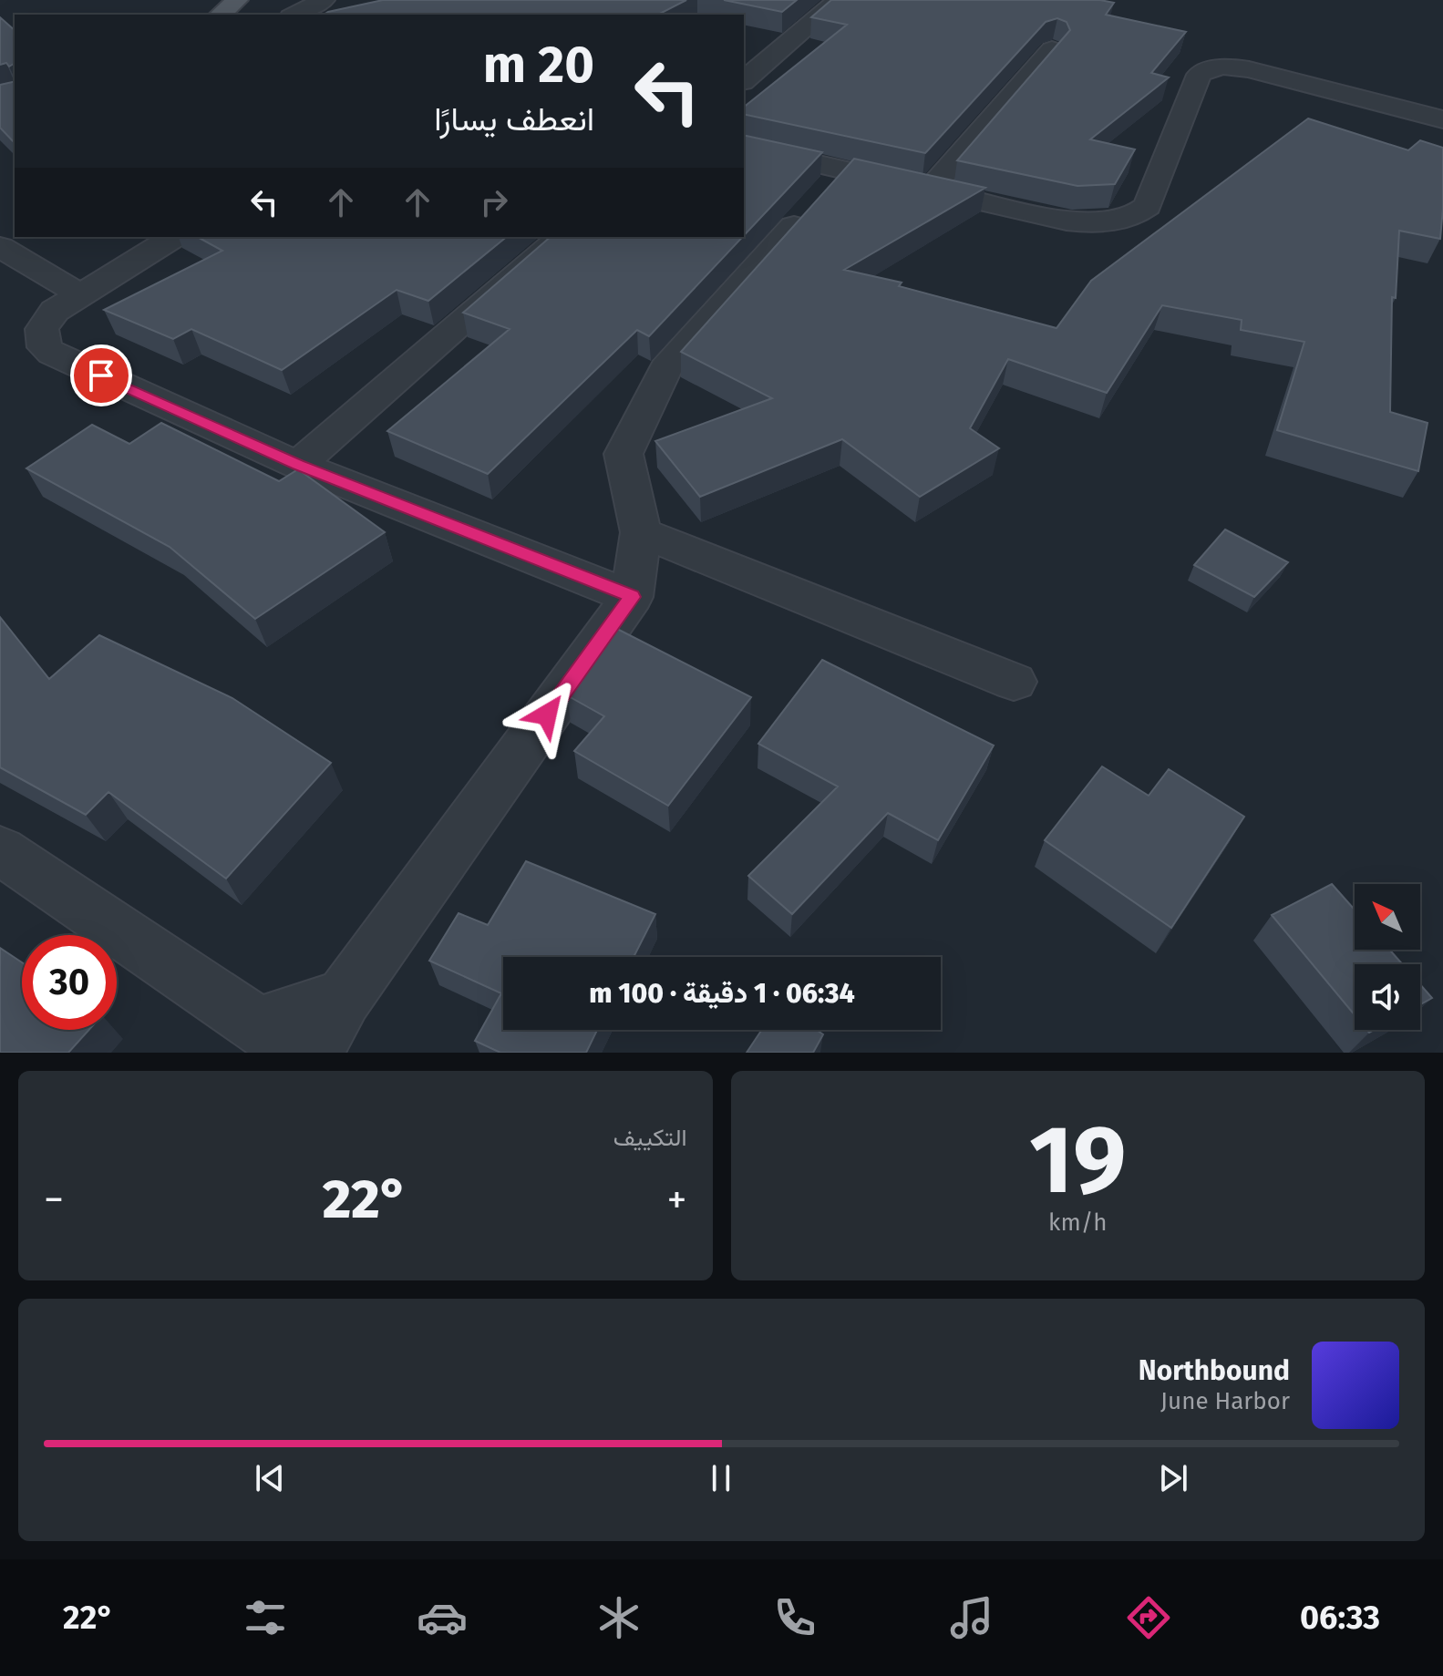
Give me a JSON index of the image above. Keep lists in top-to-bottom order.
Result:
{
  "north": "top left",
  "page": {
    "turn": ["20 m", "انعطف يسارًا"],
    "limit": "30",
    "trip": "06:34 · 1 دقيقة · 100 m",
    "tile": [
      ["19", "km/h"],
      "التكييف"
    ],
    "heat": ["−", "22°", "+"],
    "song": ["Northbound", "June Harbor"],
    "tabs": ["06:33", "22°"]
  }
}
